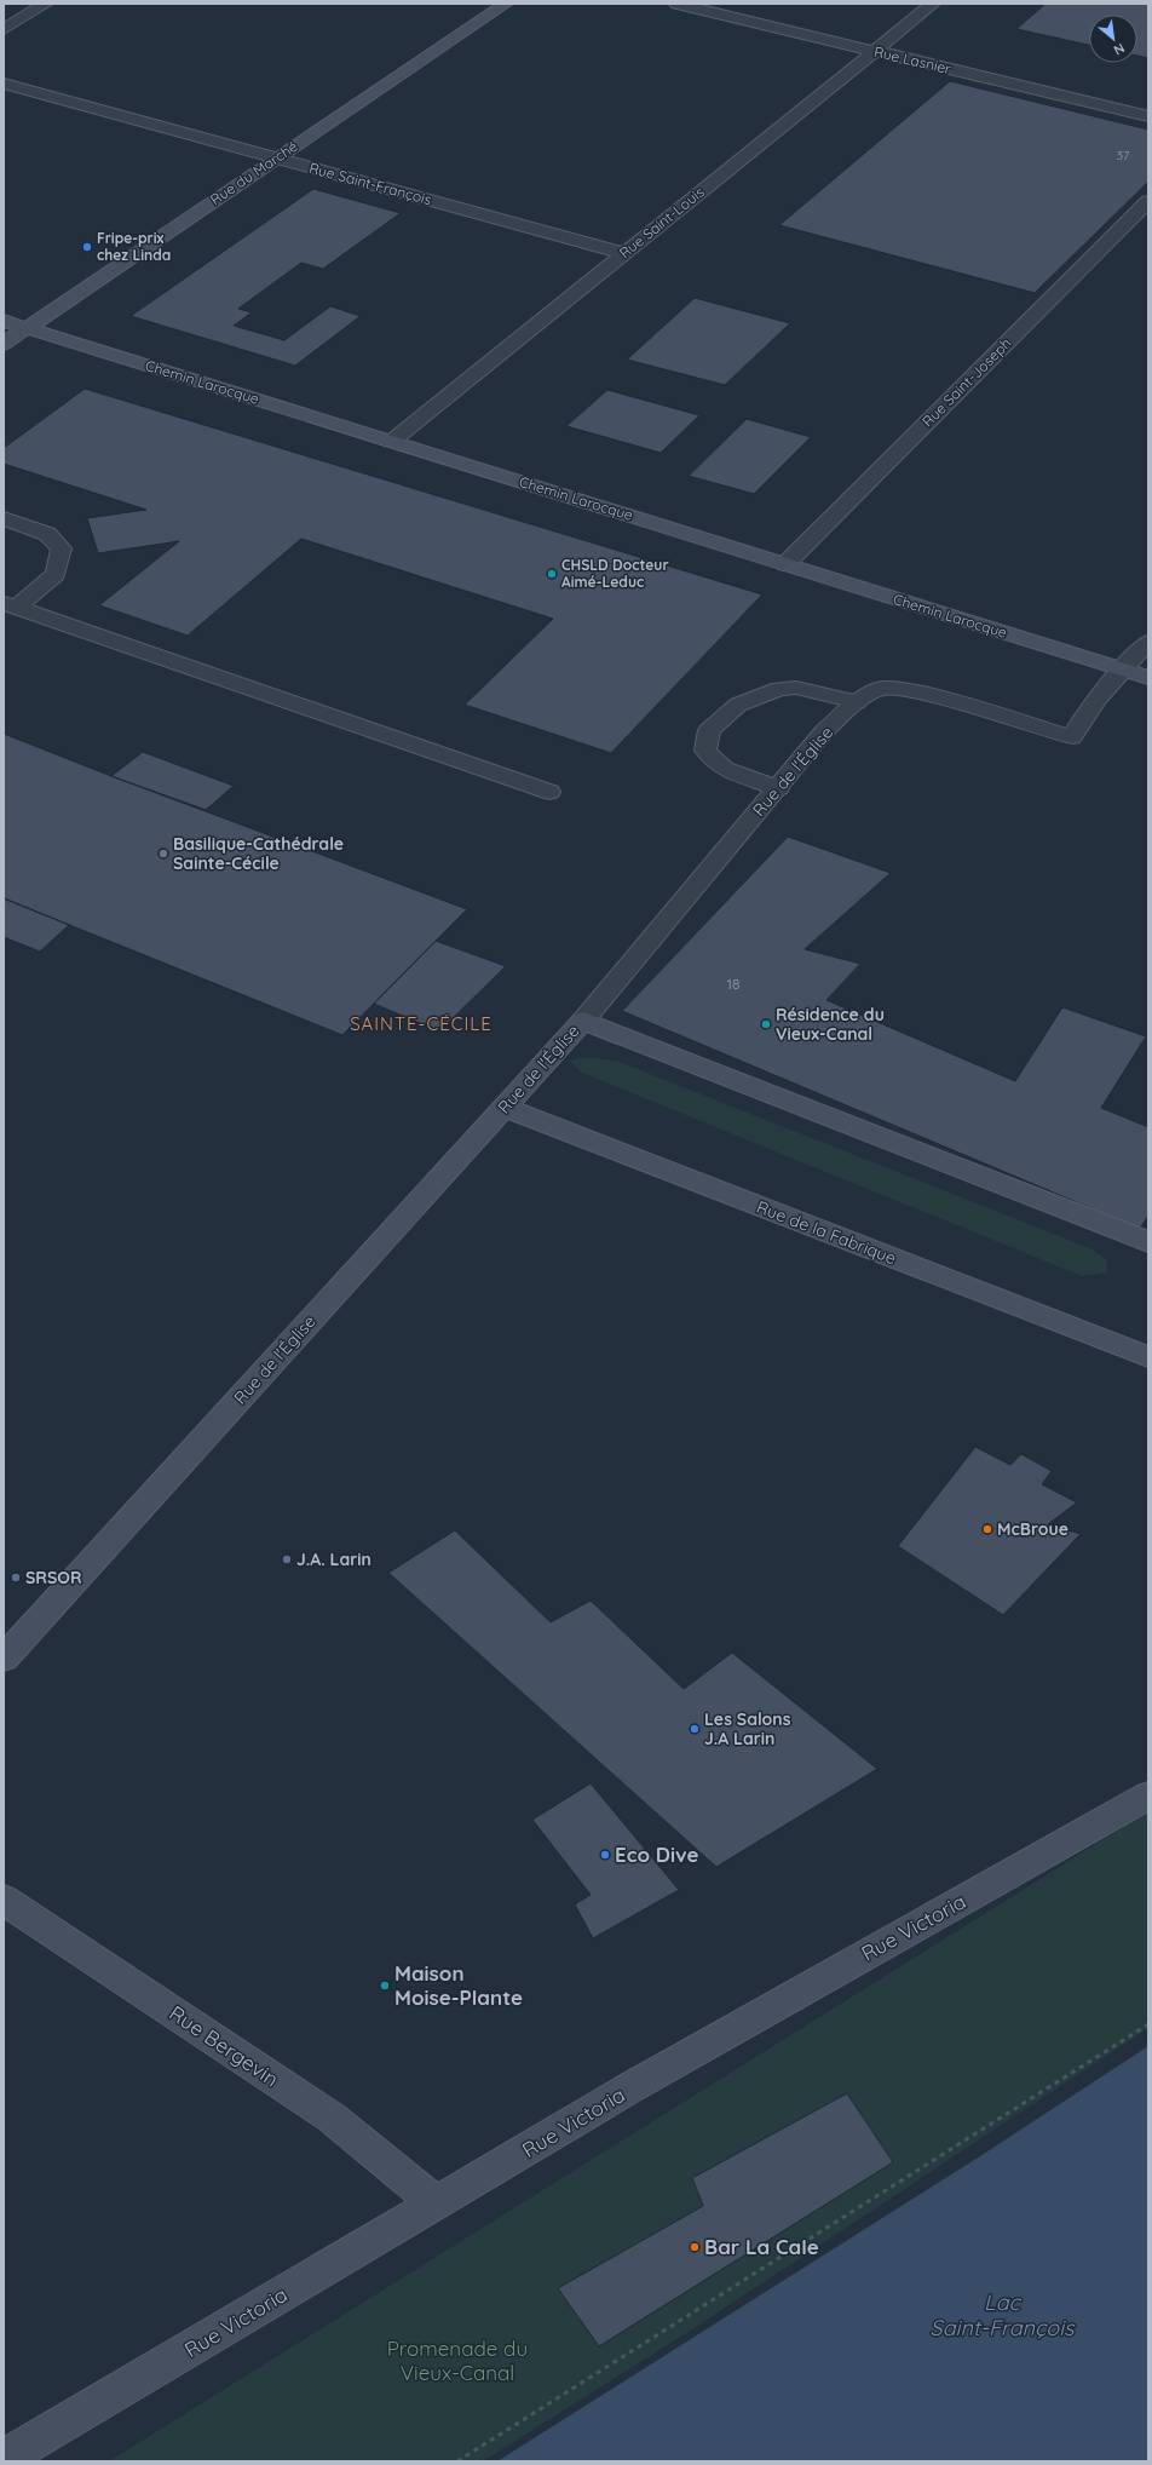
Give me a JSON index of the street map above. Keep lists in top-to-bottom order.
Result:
{
  "streets": {
    "street": [
      "Rue Lasnier",
      "Rue du Marché",
      "Rue Saint-François",
      "Rue Saint-Louis",
      "Chemin Larocque",
      "Rue Saint-Joseph",
      "Rue de l'Église",
      "Rue de la Fabrique",
      "Rue Victoria",
      "Rue Bergevin"
    ]
  },
  "crossings": [
    ["Rue Lasnier", "Rue Saint-Louis"],
    ["Rue du Marché", "Rue Saint-François"],
    ["Rue du Marché", "Chemin Larocque"],
    ["Rue Saint-François", "Rue Saint-Louis"],
    ["Rue Saint-Louis", "Chemin Larocque"],
    ["Chemin Larocque", "Rue Saint-Joseph"],
    ["Chemin Larocque", "Rue de l'Église"],
    ["Rue de l'Église", "Rue de la Fabrique"],
    ["Rue Victoria", "Rue Bergevin"]
  ],
  "districts": ["SAINTE-CÉCILE"],
  "water": ["Lac Saint-François"],
  "parks": ["Promenade du Vieux-Canal"],
  "places": [
    "Fripe-prix chez Linda",
    "CHSLD Docteur Aimé-Leduc",
    "Basilique-Cathédrale Sainte-Cécile",
    "Résidence du Vieux-Canal",
    "McBroue",
    "J.A. Larin",
    "SRSOR",
    "Les Salons J.A Larin",
    "Eco Dive",
    "Maison Moise-Plante",
    "Bar La Cale"
  ],
  "house_numbers": ["37", "18"],
  "north": "bottom right"
}
